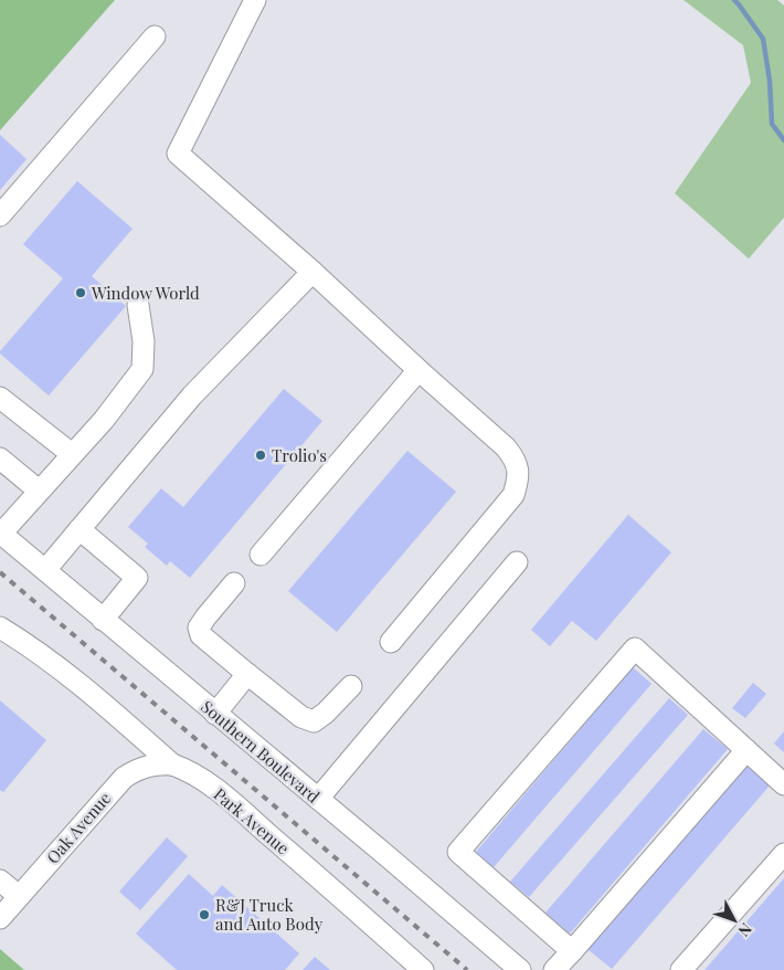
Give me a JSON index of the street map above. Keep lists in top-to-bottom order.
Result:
{
  "streets": {
    "street": ["Southern Boulevard", "Park Avenue", "Oak Avenue"]
  },
  "crossings": [
    ["Park Avenue", "Oak Avenue"]
  ],
  "places": ["Window World", "Trolio's", "R&J Truck and Auto Body"],
  "north": "bottom right"
}
